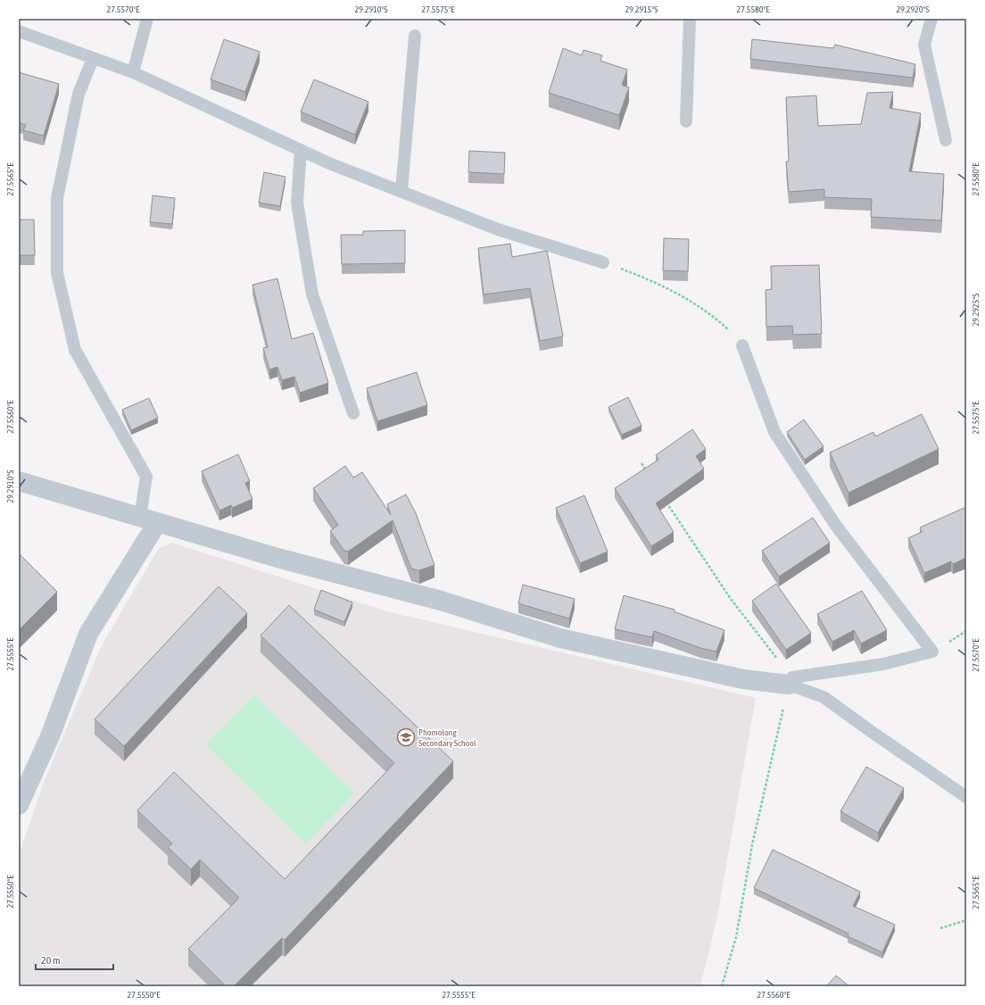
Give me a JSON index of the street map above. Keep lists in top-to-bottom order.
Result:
{
  "places": {
    "school or university": ["Phomolong Secondary School"]
  },
  "scale_bar": "20 m",
  "coordinates": [
    "27.5570°E",
    "29.2910°S",
    "27.5575°E",
    "29.2915°S",
    "27.5580°E",
    "29.2920°S",
    "27.5565°E",
    "29.2925°S",
    "27.5560°E",
    "27.5555°E",
    "27.5550°E"
  ]
}
